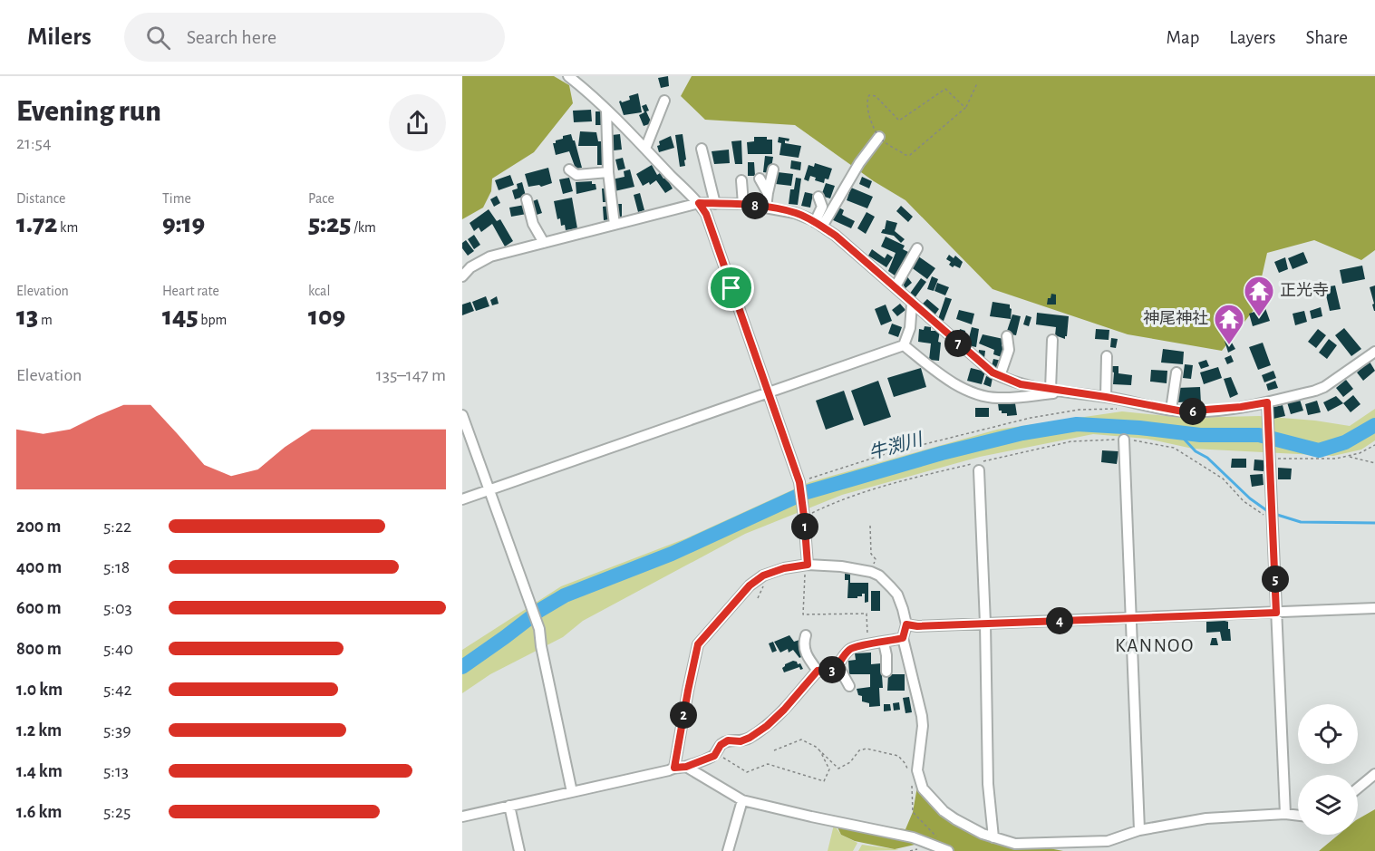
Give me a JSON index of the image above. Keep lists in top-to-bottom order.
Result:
{
  "districts": ["KANNOO"],
  "water": ["牛渕川"],
  "places": {
    "temple": ["正光寺", "神尾神社"]
  },
  "page": {
    "header": "Milers",
    "search": "Search here",
    "nav": ["Map", "Layers", "Share"],
    "heading": ["Evening run", "21:54"],
    "stats": [
      ["Distance", "1.72 km"],
      ["Time", "9:19"],
      ["Pace", "5:25 /km"],
      ["Elevation", "13 m"],
      ["Heart rate", "145 bpm"],
      ["kcal", "109"]
    ],
    "pins": [
      "8",
      "7",
      "6",
      "1",
      "5",
      "4",
      "3",
      "2"
    ],
    "chart": ["Elevation", "135–147 m"],
    "list": [
      {
        "name": "200 m",
        "note": "5:22"
      },
      {
        "name": "400 m",
        "note": "5:18"
      },
      {
        "name": "600 m",
        "note": "5:03"
      },
      {
        "name": "800 m",
        "note": "5:40"
      },
      {
        "name": "1.0 km",
        "note": "5:42"
      },
      {
        "name": "1.2 km",
        "note": "5:39"
      },
      {
        "name": "1.4 km",
        "note": "5:13"
      },
      {
        "name": "1.6 km",
        "note": "5:25"
      }
    ]
  }
}
